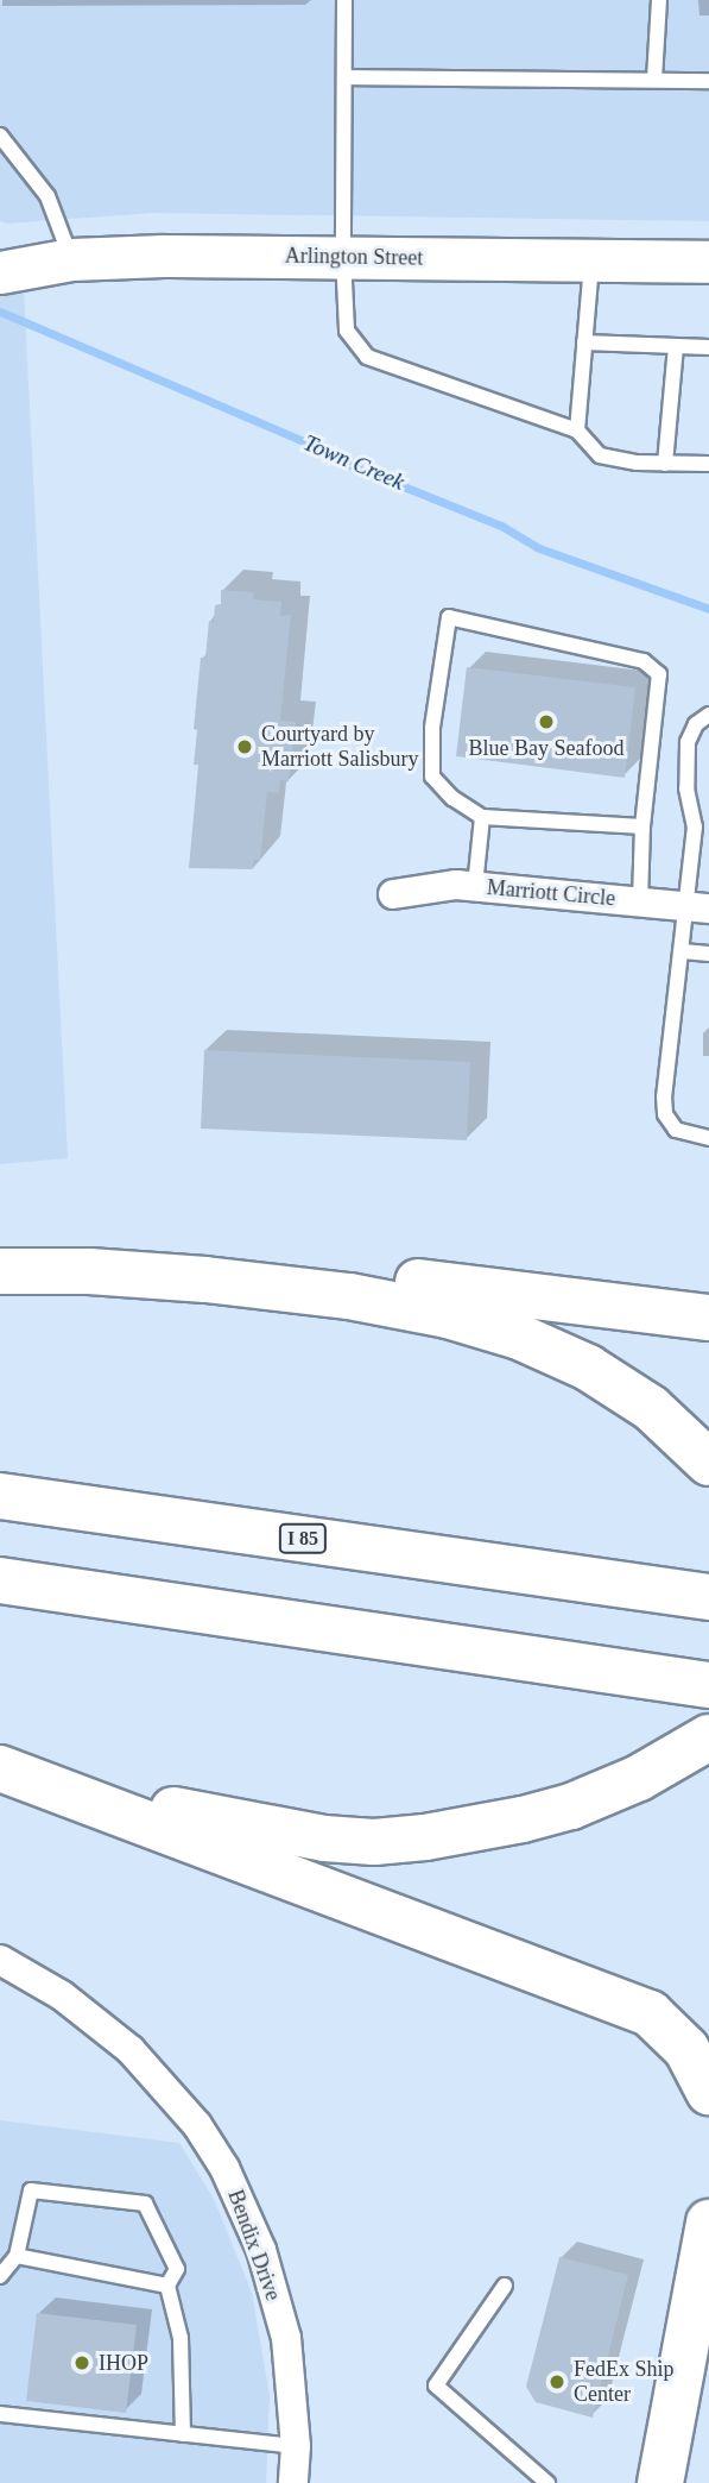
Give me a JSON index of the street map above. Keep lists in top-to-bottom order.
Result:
{
  "streets": {
    "main road": ["I 85"],
    "street": ["Arlington Street", "Marriott Circle", "Bendix Drive"]
  },
  "water": ["Town Creek"],
  "places": [
    "Blue Bay Seafood",
    "Courtyard by Marriott Salisbury",
    "IHOP",
    "FedEx Ship Center"
  ]
}
